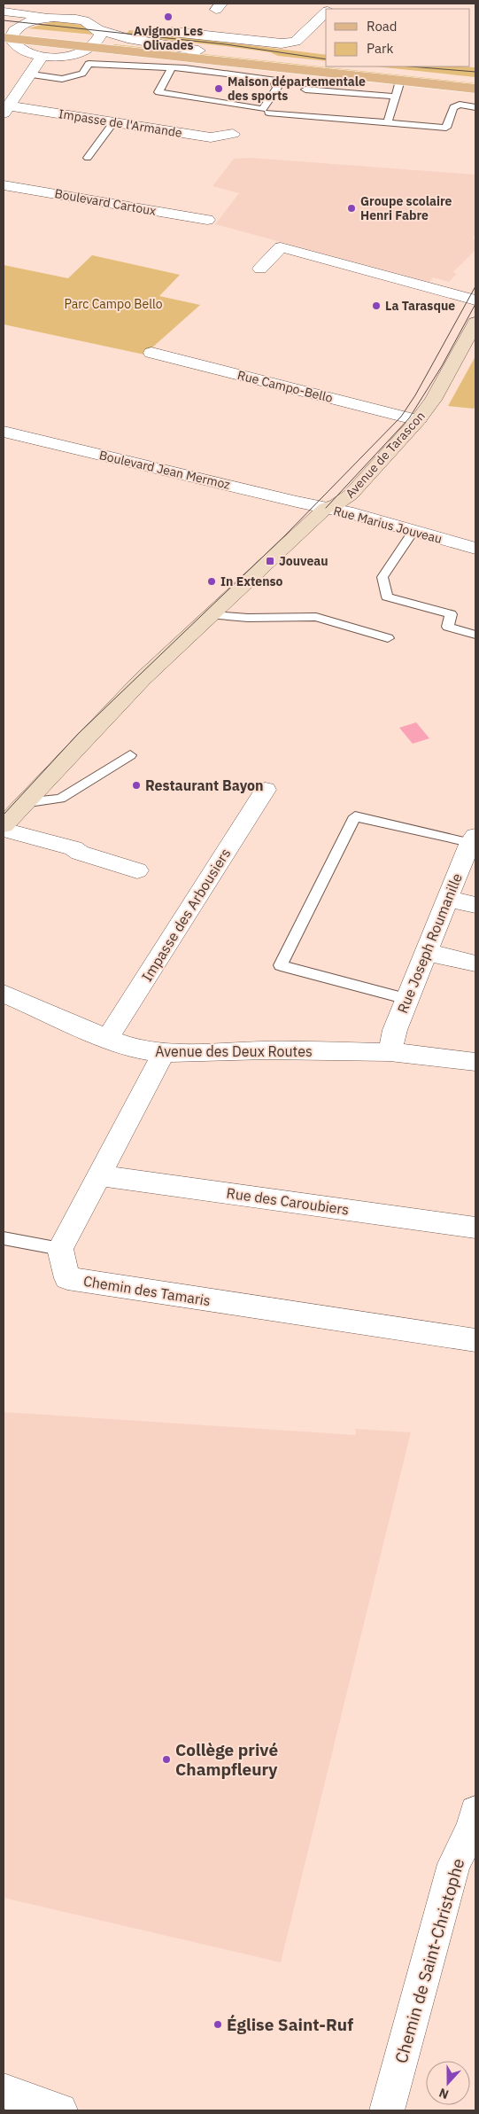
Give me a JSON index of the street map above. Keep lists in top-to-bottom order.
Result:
{
  "streets": {
    "street": [
      "Impasse de l'Armande",
      "Boulevard Cartoux",
      "Rue Campo-Bello",
      "Avenue de Tarascon",
      "Boulevard Jean Mermoz",
      "Rue Marius Jouveau",
      "Impasse des Arbousiers",
      "Rue Joseph Roumanille",
      "Avenue des Deux Routes",
      "Rue des Caroubiers",
      "Chemin des Tamaris",
      "Chemin de Saint-Christophe"
    ]
  },
  "crossings": [
    ["Rue Campo-Bello", "Avenue de Tarascon"],
    ["Avenue de Tarascon", "Boulevard Jean Mermoz"],
    ["Avenue de Tarascon", "Rue Marius Jouveau"],
    ["Boulevard Jean Mermoz", "Rue Marius Jouveau"],
    ["Impasse des Arbousiers", "Avenue des Deux Routes"],
    ["Rue Joseph Roumanille", "Avenue des Deux Routes"]
  ],
  "parks": ["Parc Campo Bello"],
  "places": {
    "other": [
      "Avignon Les Olivades",
      "Maison départementale des sports",
      "Groupe scolaire Henri Fabre",
      "La Tarasque",
      "In Extenso",
      "Restaurant Bayon",
      "Collège privé Champfleury",
      "Église Saint-Ruf"
    ],
    "transit": ["Jouveau"]
  },
  "legend": ["Road", "Park"],
  "north": "bottom"
}
